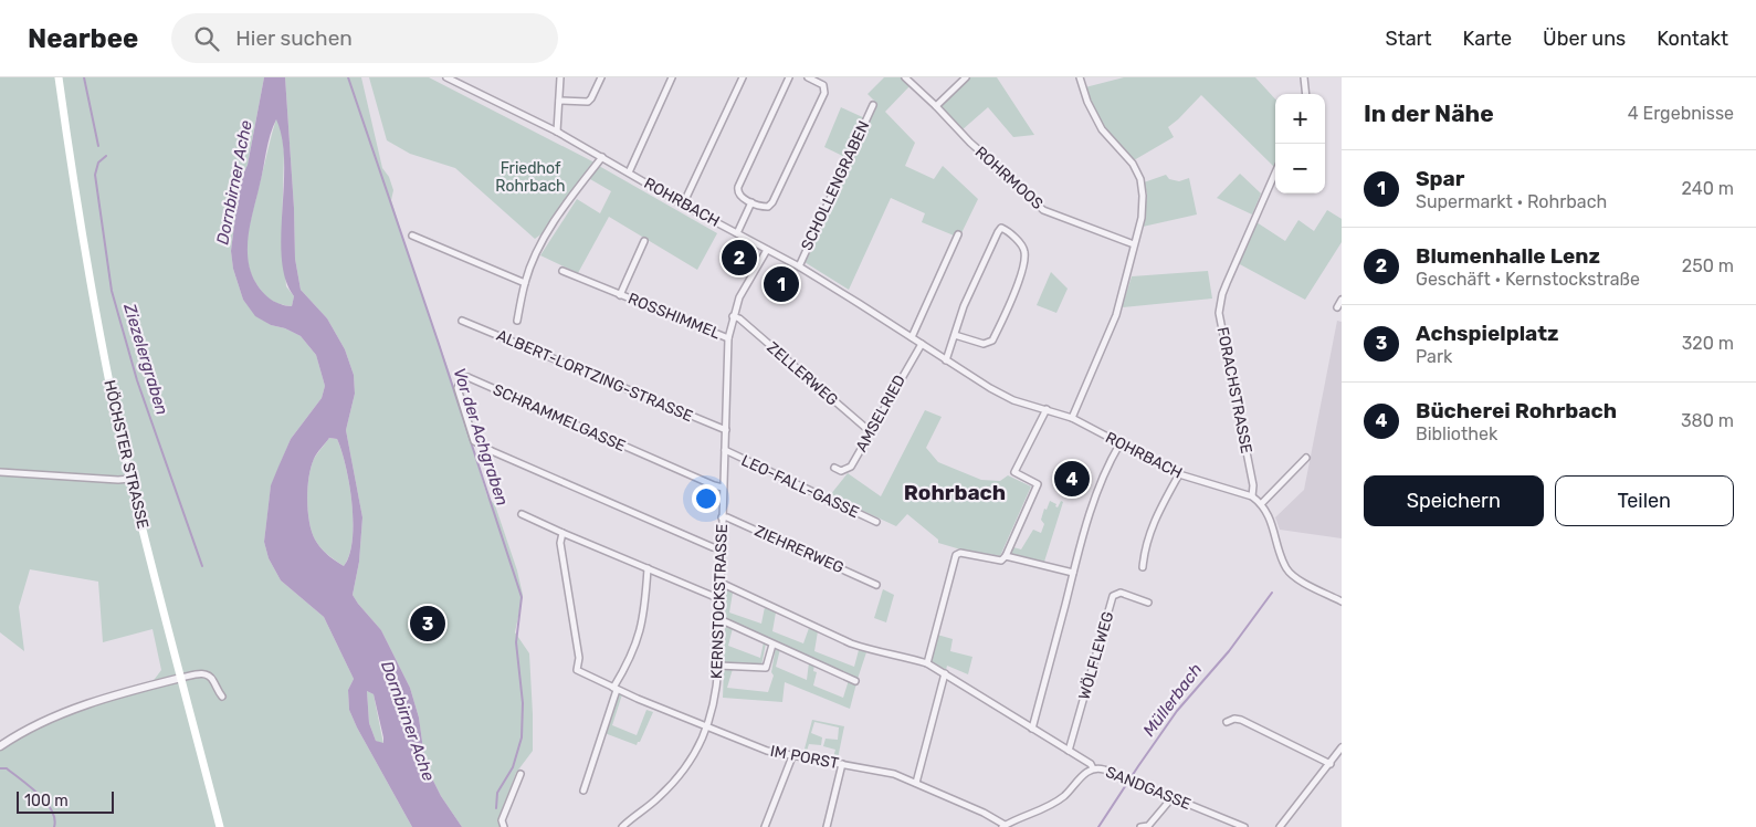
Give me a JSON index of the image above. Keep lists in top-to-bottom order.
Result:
{
  "streets": {
    "main road": ["HÖCHSTER STRASSE"],
    "street": [
      "ROHRMOOS",
      "SCHOLLENGRABEN",
      "ROHRBACH",
      "ROSSHIMMEL",
      "ZELLERWEG",
      "ALBERT-LORTZING-STRASSE",
      "FORACHSTRASSE",
      "AMSELRIED",
      "SCHRAMMELGASSE",
      "LEO-FALL-GASSE",
      "ZIEHRERWEG",
      "KERNSTOCKSTRASSE",
      "WÖLFLEWEG",
      "IM PORST",
      "SANDGASSE"
    ]
  },
  "crossings": [
    ["SCHOLLENGRABEN", "ROHRBACH"],
    ["ROHRBACH", "FORACHSTRASSE"],
    ["ROHRBACH", "AMSELRIED"],
    ["ROHRBACH", "KERNSTOCKSTRASSE"],
    ["ROSSHIMMEL", "KERNSTOCKSTRASSE"],
    ["ZELLERWEG", "AMSELRIED"],
    ["ZELLERWEG", "KERNSTOCKSTRASSE"],
    ["ALBERT-LORTZING-STRASSE", "KERNSTOCKSTRASSE"],
    ["SCHRAMMELGASSE", "KERNSTOCKSTRASSE"],
    ["LEO-FALL-GASSE", "KERNSTOCKSTRASSE"],
    ["ZIEHRERWEG", "KERNSTOCKSTRASSE"],
    ["KERNSTOCKSTRASSE", "IM PORST"],
    ["IM PORST", "SANDGASSE"]
  ],
  "districts": ["Rohrbach"],
  "water": [
    "Dornbirner Ache",
    "Ziezelergraben",
    "Vor der Achgraben",
    "Müllerbach"
  ],
  "parks": ["Friedhof Rohrbach"],
  "scale_bar": "100 m",
  "page": {
    "header": "Nearbee",
    "search": "Hier suchen",
    "nav": [
      "Start",
      "Karte",
      "Über uns",
      "Kontakt"
    ],
    "heading": ["In der Nähe", "4 Ergebnisse"],
    "map_buttons": ["+", "−"],
    "list": [
      {
        "mark": "1",
        "name": "Spar",
        "note": "Supermarkt · Rohrbach",
        "value": "240 m"
      },
      {
        "mark": "2",
        "name": "Blumenhalle Lenz",
        "note": "Geschäft · Kernstockstraße",
        "value": "250 m"
      },
      {
        "mark": "3",
        "name": "Achspielplatz",
        "note": "Park",
        "value": "320 m"
      },
      {
        "mark": "4",
        "name": "Bücherei Rohrbach",
        "note": "Bibliothek",
        "value": "380 m"
      }
    ],
    "pins": [
      "2",
      "1",
      "4",
      "3"
    ],
    "buttons": ["Speichern", "Teilen"],
    "scale": "100 m"
  }
}
